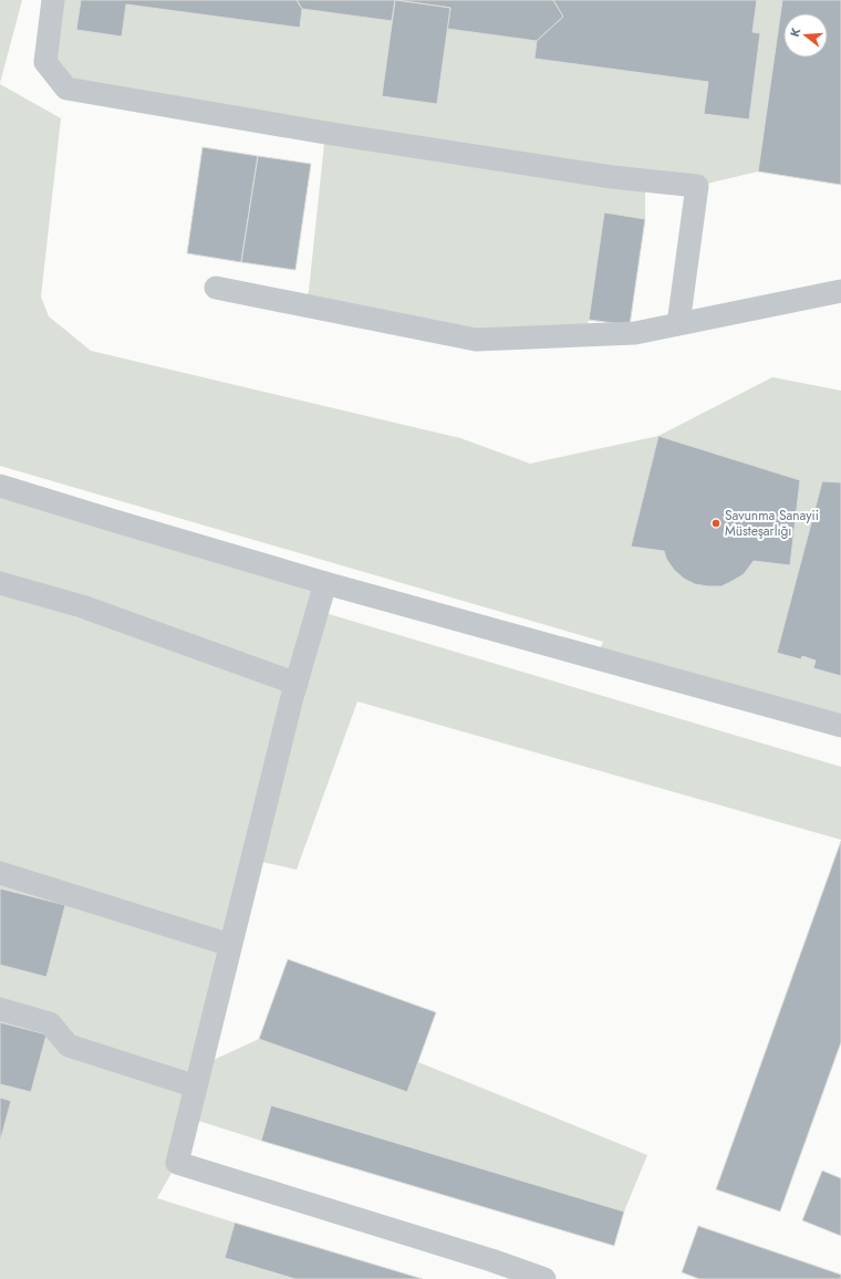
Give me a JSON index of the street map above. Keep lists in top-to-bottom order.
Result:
{
  "places": ["Savunma Sanayii Müsteşarlığı"],
  "north": "left"
}
